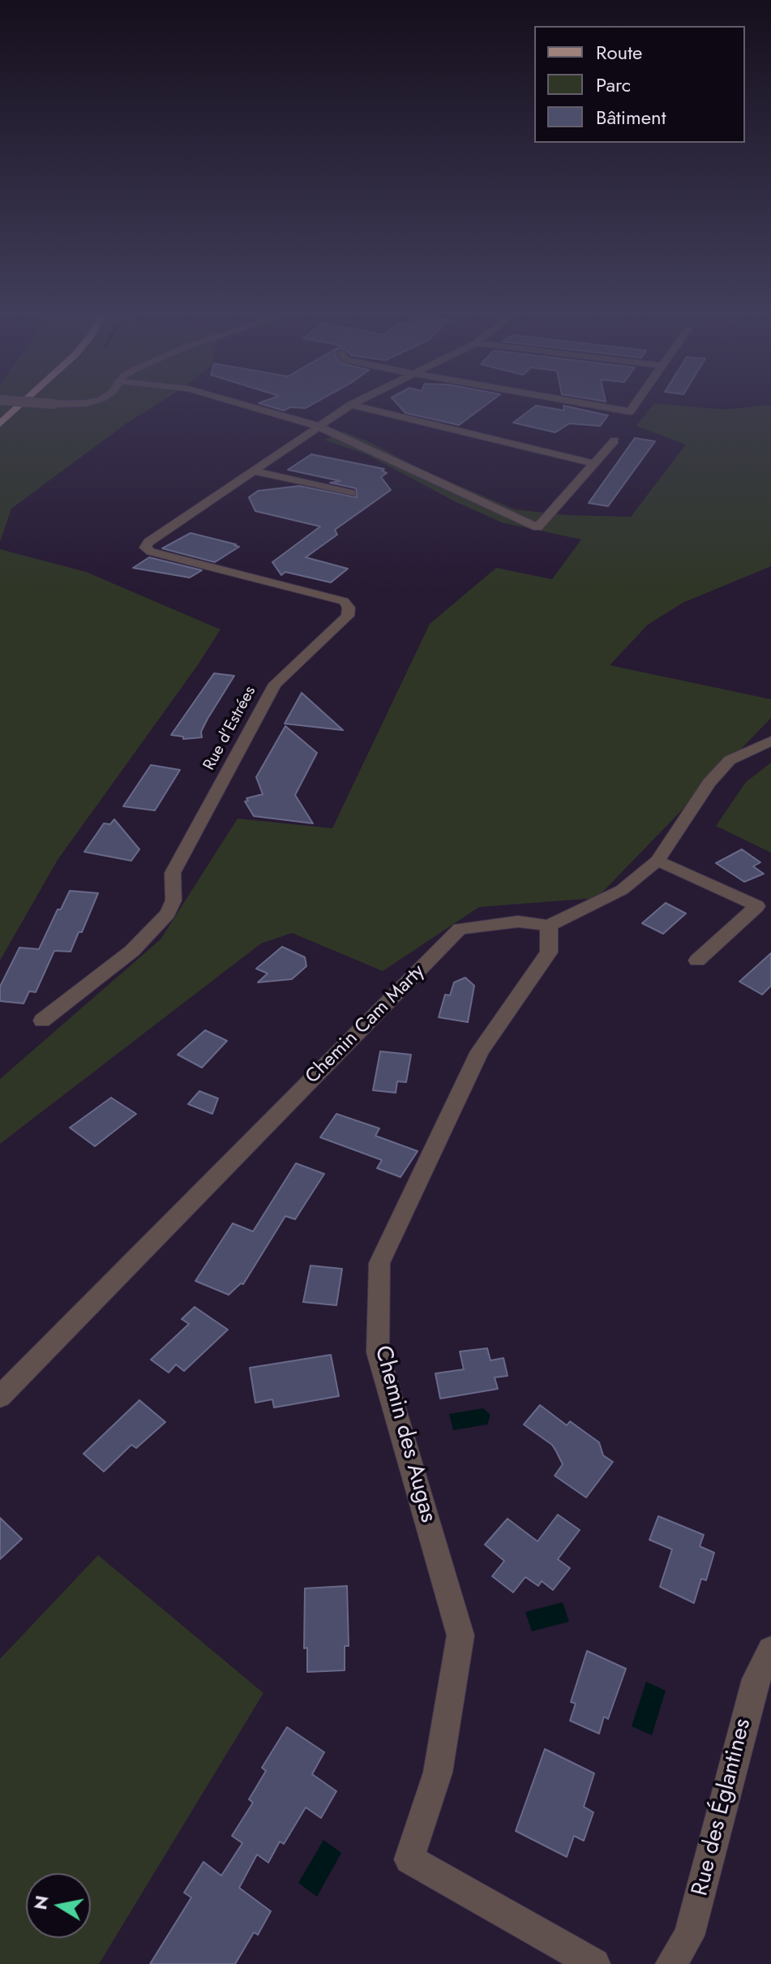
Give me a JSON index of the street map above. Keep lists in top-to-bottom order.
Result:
{
  "streets": {
    "street": [
      "Rue d’Estrées",
      "Chemin Cam Marty",
      "Chemin des Augas",
      "Rue des Églantines"
    ]
  },
  "crossings": [
    ["Chemin Cam Marty", "Chemin des Augas"]
  ],
  "legend": ["Route", "Parc", "Bâtiment"],
  "north": "left"
}
